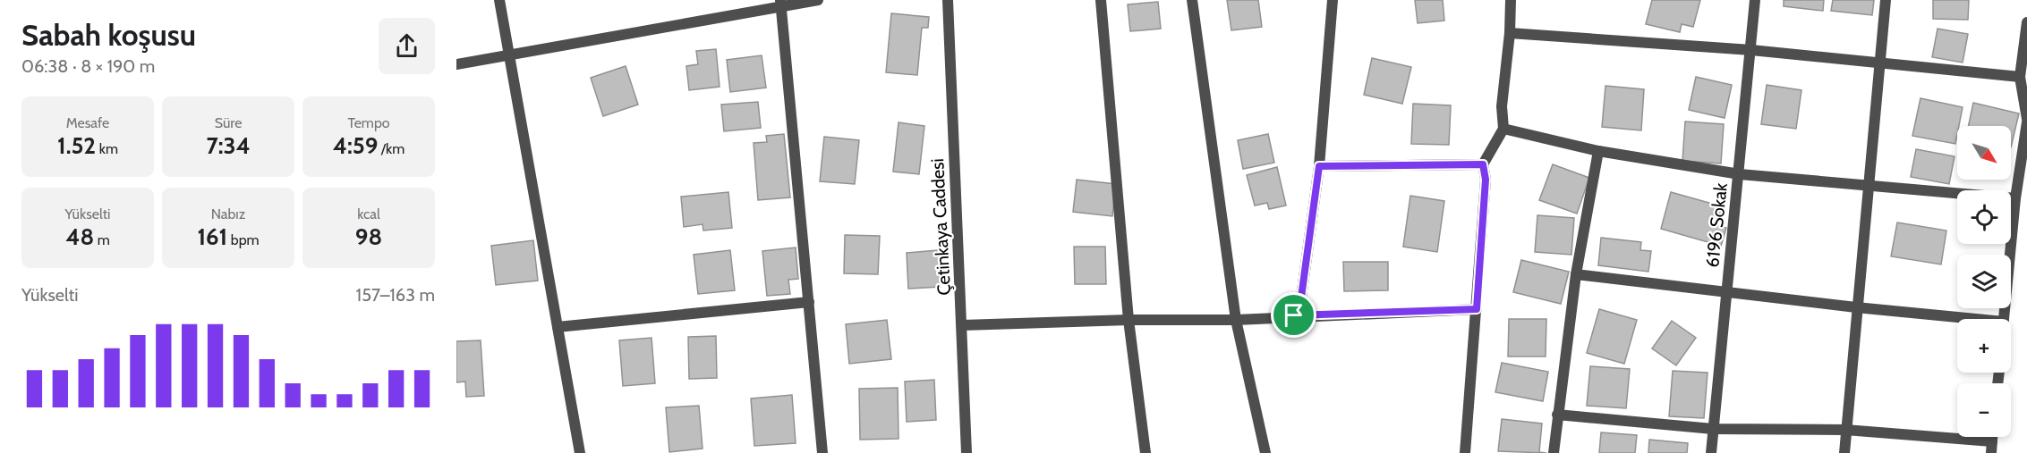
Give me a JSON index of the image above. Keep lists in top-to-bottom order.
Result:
{
  "streets": {
    "street": ["6196 Sokak", "Çetinkaya Caddesi"]
  },
  "north": "bottom right",
  "page": {
    "heading": ["Sabah koşusu", "06:38 · 8 × 190 m"],
    "stats": [
      ["Mesafe", "1.52 km"],
      ["Süre", "7:34"],
      ["Tempo", "4:59 /km"],
      ["Yükselti", "48 m"],
      ["Nabız", "161 bpm"],
      ["kcal", "98"]
    ],
    "map_buttons": ["+", "−"],
    "chart": ["Yükselti", "157–163 m"]
  }
}
